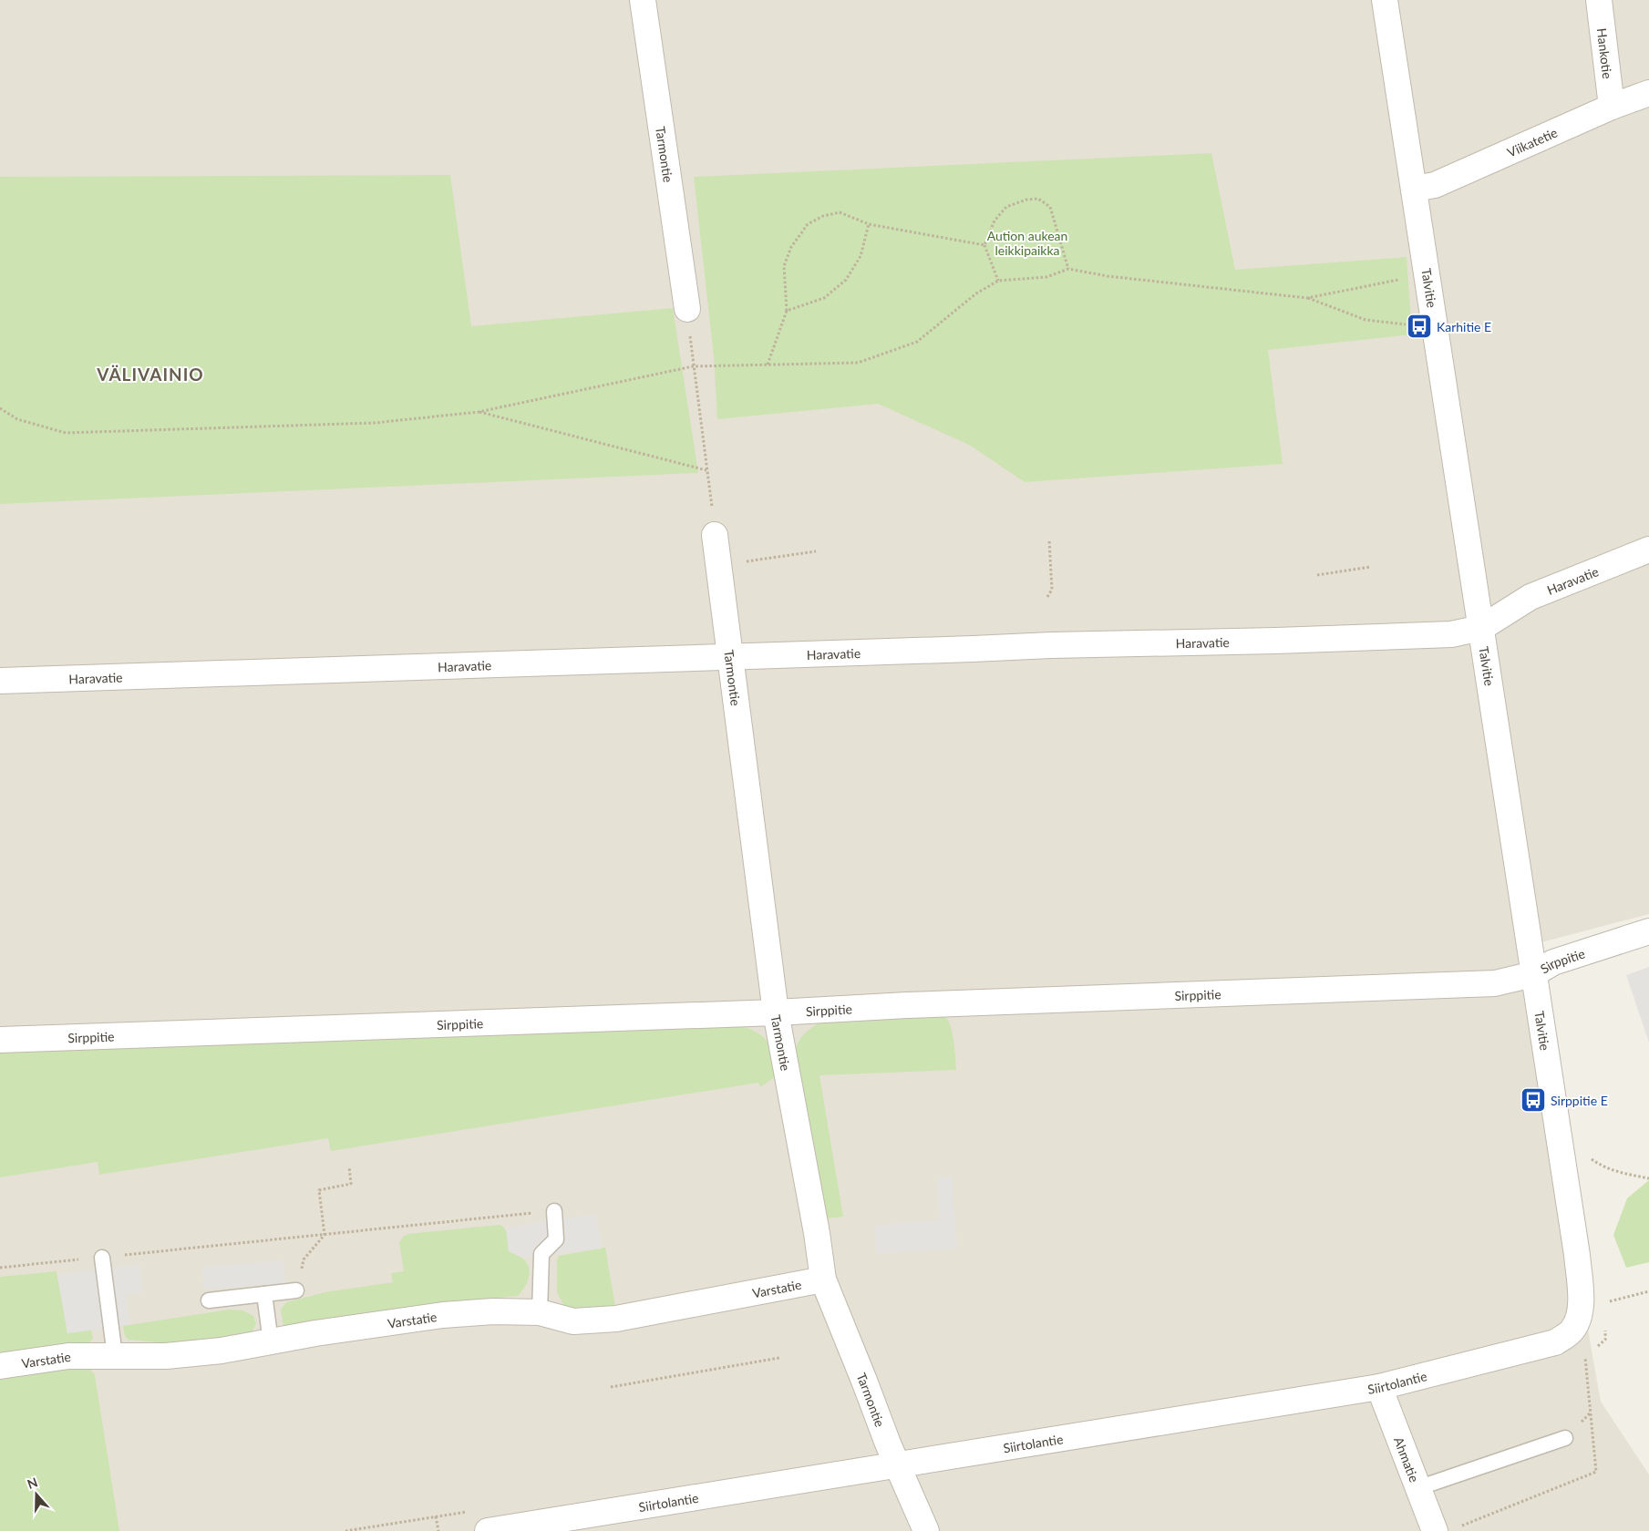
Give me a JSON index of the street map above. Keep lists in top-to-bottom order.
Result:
{
  "streets": {
    "street": [
      "Hankotie",
      "Viikatetie",
      "Tarmontie",
      "Talvitie",
      "Haravatie",
      "Sirppitie",
      "Varstatie",
      "Siirtolantie",
      "Ahmatie"
    ]
  },
  "crossings": [
    ["Hankotie", "Viikatetie"],
    ["Viikatetie", "Talvitie"],
    ["Tarmontie", "Haravatie"],
    ["Tarmontie", "Sirppitie"],
    ["Tarmontie", "Varstatie"],
    ["Tarmontie", "Siirtolantie"],
    ["Talvitie", "Haravatie"],
    ["Talvitie", "Sirppitie"],
    ["Talvitie", "Siirtolantie"],
    ["Siirtolantie", "Ahmatie"]
  ],
  "districts": ["VÄLIVAINIO"],
  "parks": ["Aution aukean leikkipaikka"],
  "places": {
    "bus stop": ["Karhitie E", "Sirppitie E"]
  },
  "north": "top"
}
